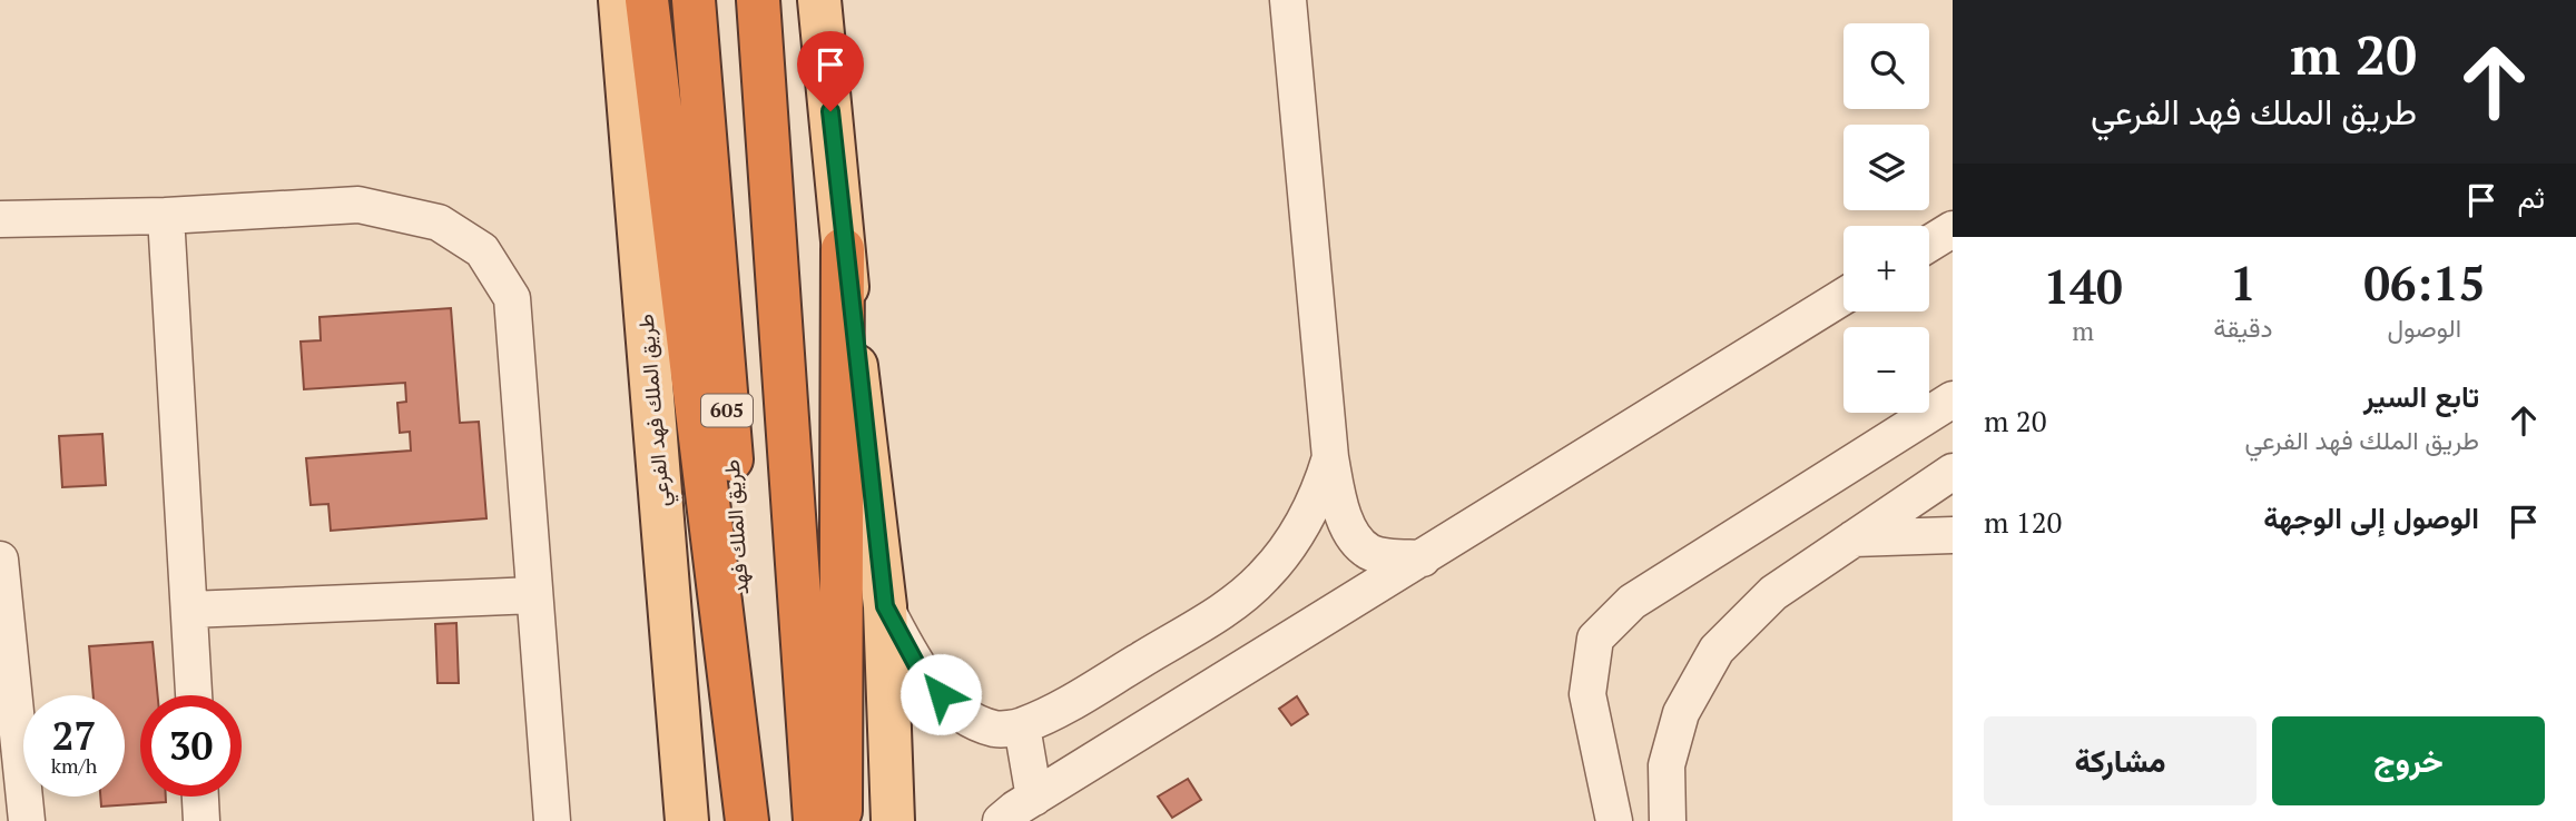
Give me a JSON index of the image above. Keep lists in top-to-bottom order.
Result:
{
  "streets": {
    "highway": ["605", "طريق الملك فهد"],
    "main road": ["طريق الملك فهد الفرعي"]
  },
  "page": {
    "turn": ["20 m", "طريق الملك فهد الفرعي"],
    "map_buttons": ["+", "−"],
    "then": "ثم",
    "eta": [
      "06:15",
      "الوصول",
      "1",
      "دقيقة",
      "140",
      "m"
    ],
    "list": [
      {
        "name": "تابع السير",
        "note": "طريق الملك فهد الفرعي",
        "value": "20 m"
      },
      {
        "name": "الوصول إلى الوجهة",
        "value": "120 m"
      }
    ],
    "speed": "27 km/h",
    "limit": "30",
    "buttons": ["خروج", "مشاركة"]
  }
}
